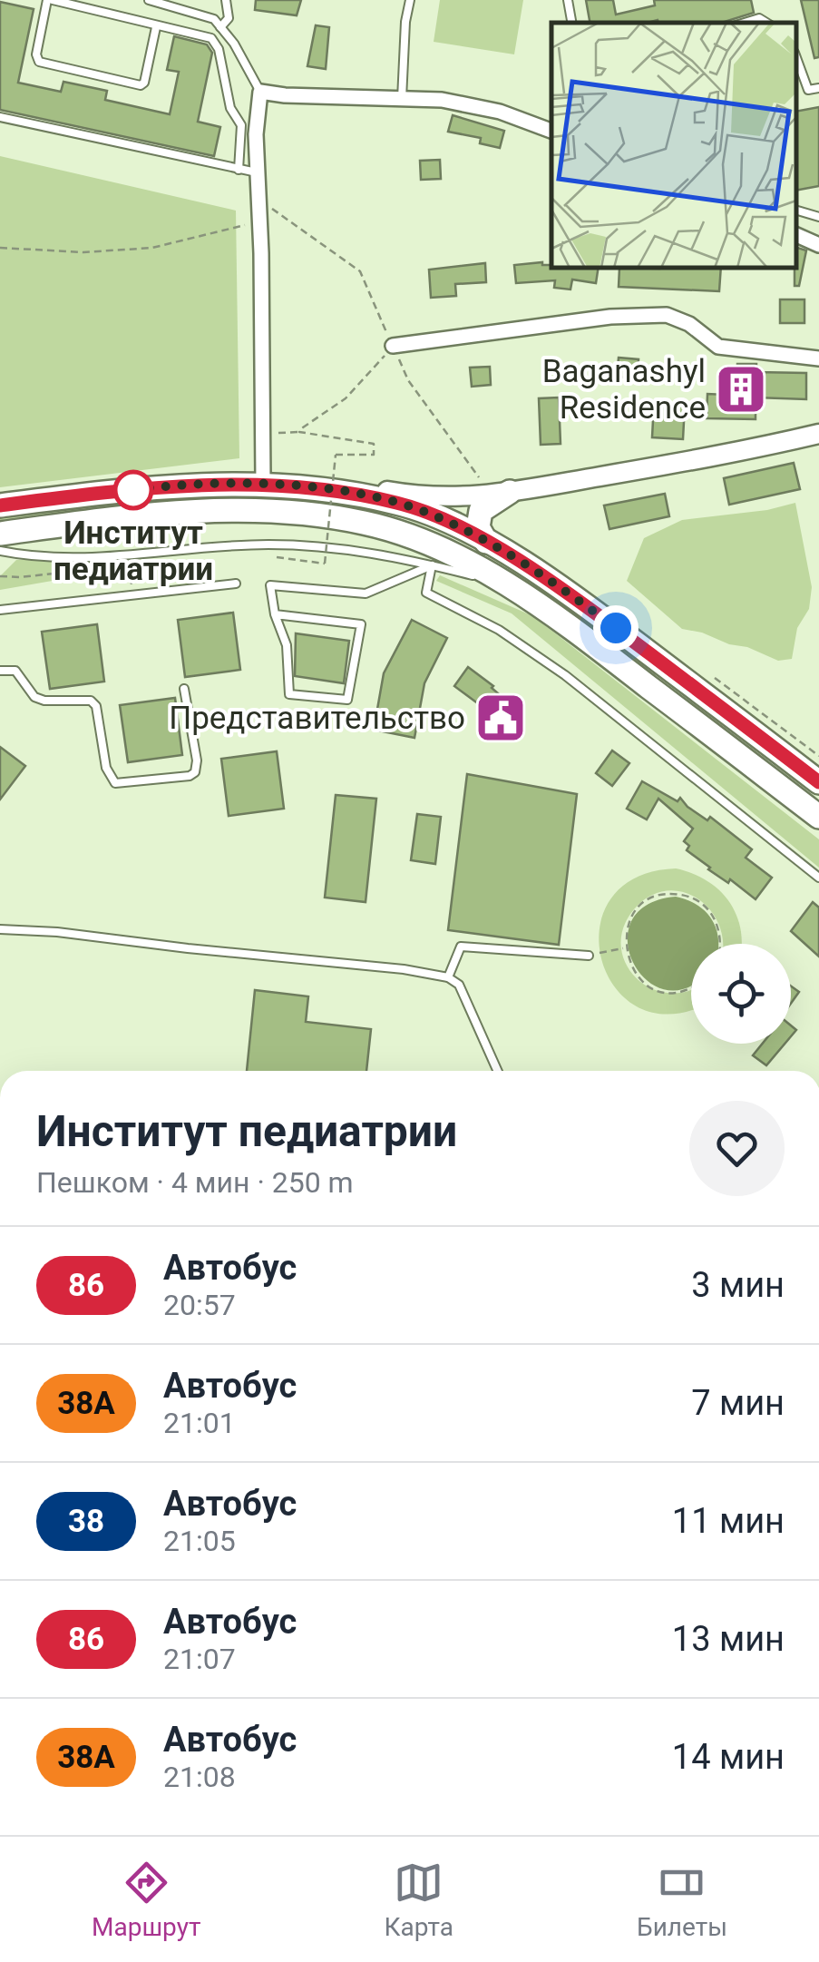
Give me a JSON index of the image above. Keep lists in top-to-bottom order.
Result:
{
  "places": {
    "building": ["Baganashyl Residence"],
    "other": ["Институт педиатрии"],
    "public building": ["Представительство"]
  },
  "lines": ["bus line 86"],
  "page": {
    "heading": ["Институт педиатрии", "Пешком · 4 мин · 250 m"],
    "list": [
      {
        "mark": "86",
        "name": "Автобус",
        "note": "20:57",
        "value": "3 мин"
      },
      {
        "mark": "38А",
        "name": "Автобус",
        "note": "21:01",
        "value": "7 мин"
      },
      {
        "mark": "38",
        "name": "Автобус",
        "note": "21:05",
        "value": "11 мин"
      },
      {
        "mark": "86",
        "name": "Автобус",
        "note": "21:07",
        "value": "13 мин"
      },
      {
        "mark": "38А",
        "name": "Автобус",
        "note": "21:08",
        "value": "14 мин"
      }
    ],
    "tabs": ["Маршрут", "Карта", "Билеты"]
  }
}
